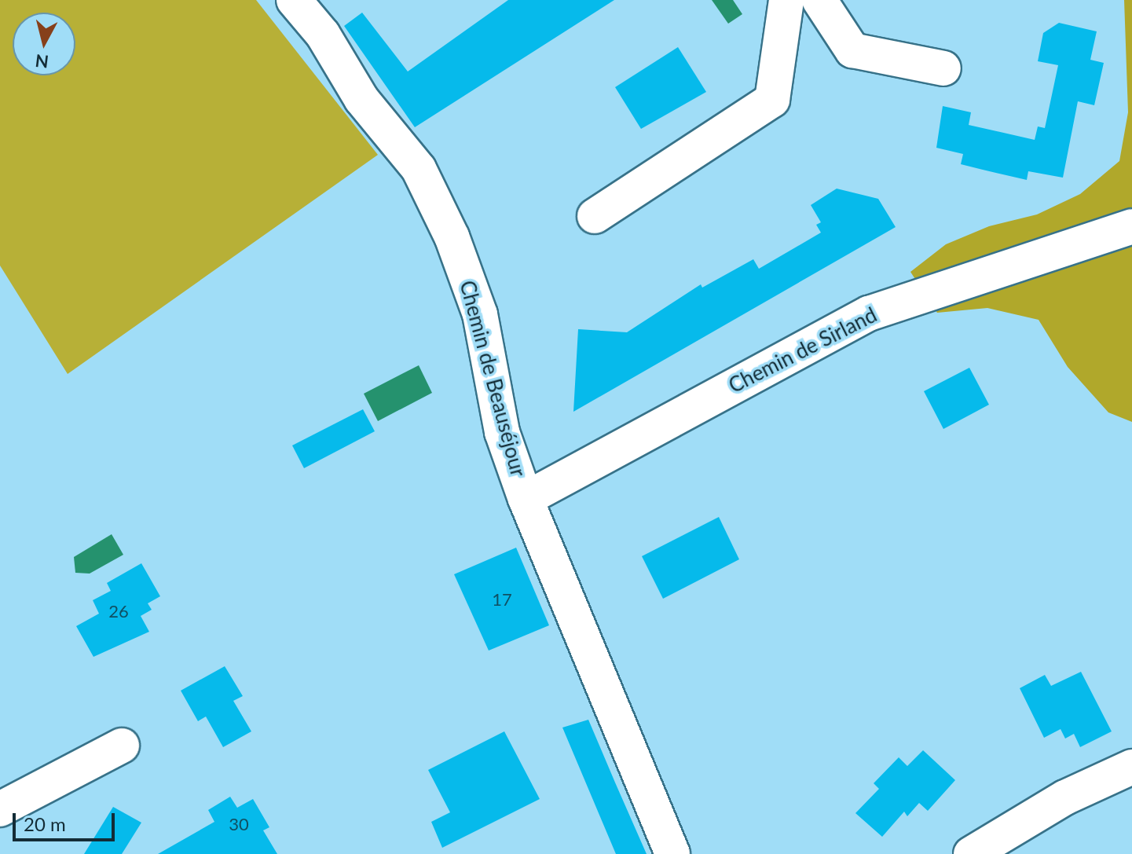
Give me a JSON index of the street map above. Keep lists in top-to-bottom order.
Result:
{
  "streets": {
    "street": ["Chemin de Sirland", "Chemin de Beauséjour"]
  },
  "crossings": [
    ["Chemin de Sirland", "Chemin de Beauséjour"]
  ],
  "house_numbers": ["17", "26", "30"],
  "scale_bar": "20 m",
  "north": "bottom"
}
